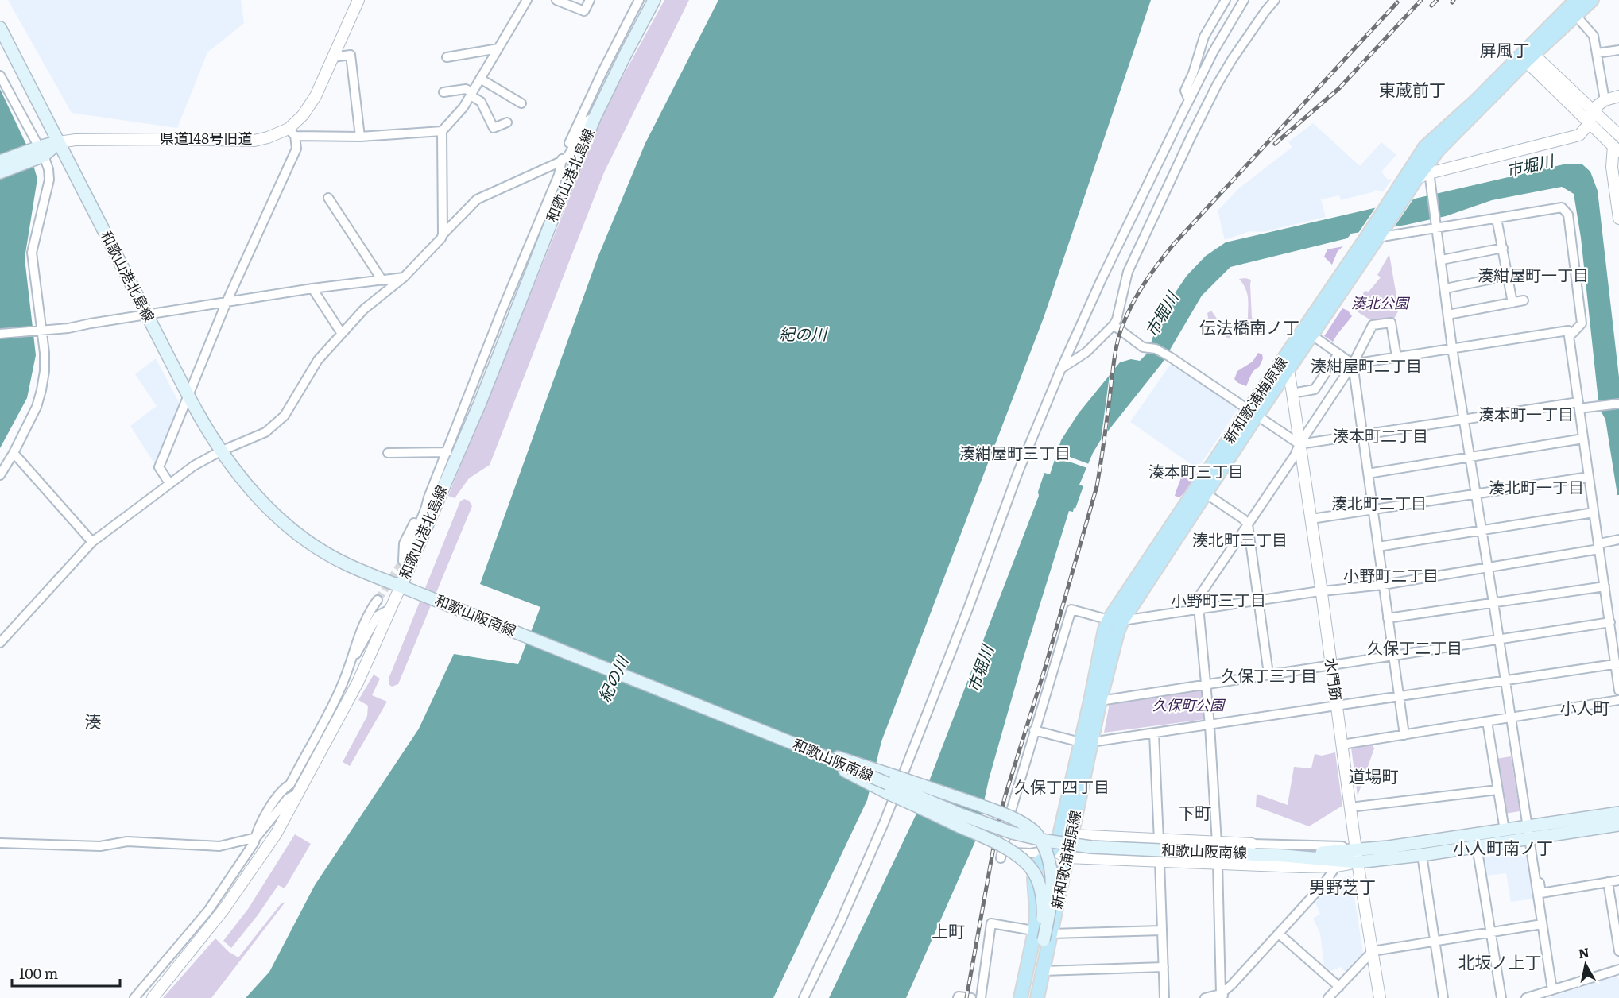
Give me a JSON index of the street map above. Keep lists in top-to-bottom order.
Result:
{
  "streets": {
    "main road": ["和歌山港北島線", "新和歌浦梅原線", "和歌山阪南線"],
    "street": ["県道148号旧道", "水門筋"]
  },
  "crossings": [
    ["県道148号旧道", "和歌山港北島線"],
    ["和歌山港北島線", "和歌山阪南線"],
    ["新和歌浦梅原線", "水門筋"],
    ["和歌山阪南線", "水門筋"]
  ],
  "districts": [
    "屏風丁",
    "東蔵前丁",
    "湊紺屋町一丁目",
    "伝法橋南ノ丁",
    "湊紺屋町二丁目",
    "湊本町一丁目",
    "湊本町二丁目",
    "湊紺屋町三丁目",
    "湊本町三丁目",
    "湊北町一丁目",
    "湊北町二丁目",
    "湊北町三丁目",
    "小野町二丁目",
    "小野町三丁目",
    "久保丁二丁目",
    "久保丁三丁目",
    "小人町",
    "湊",
    "道場町",
    "久保丁四丁目",
    "下町",
    "小人町南ノ丁",
    "男野芝丁",
    "上町",
    "北坂ノ上丁"
  ],
  "water": ["市堀川", "紀の川"],
  "parks": ["湊北公園", "久保町公園"],
  "scale_bar": "100 m",
  "north": "top"
}
